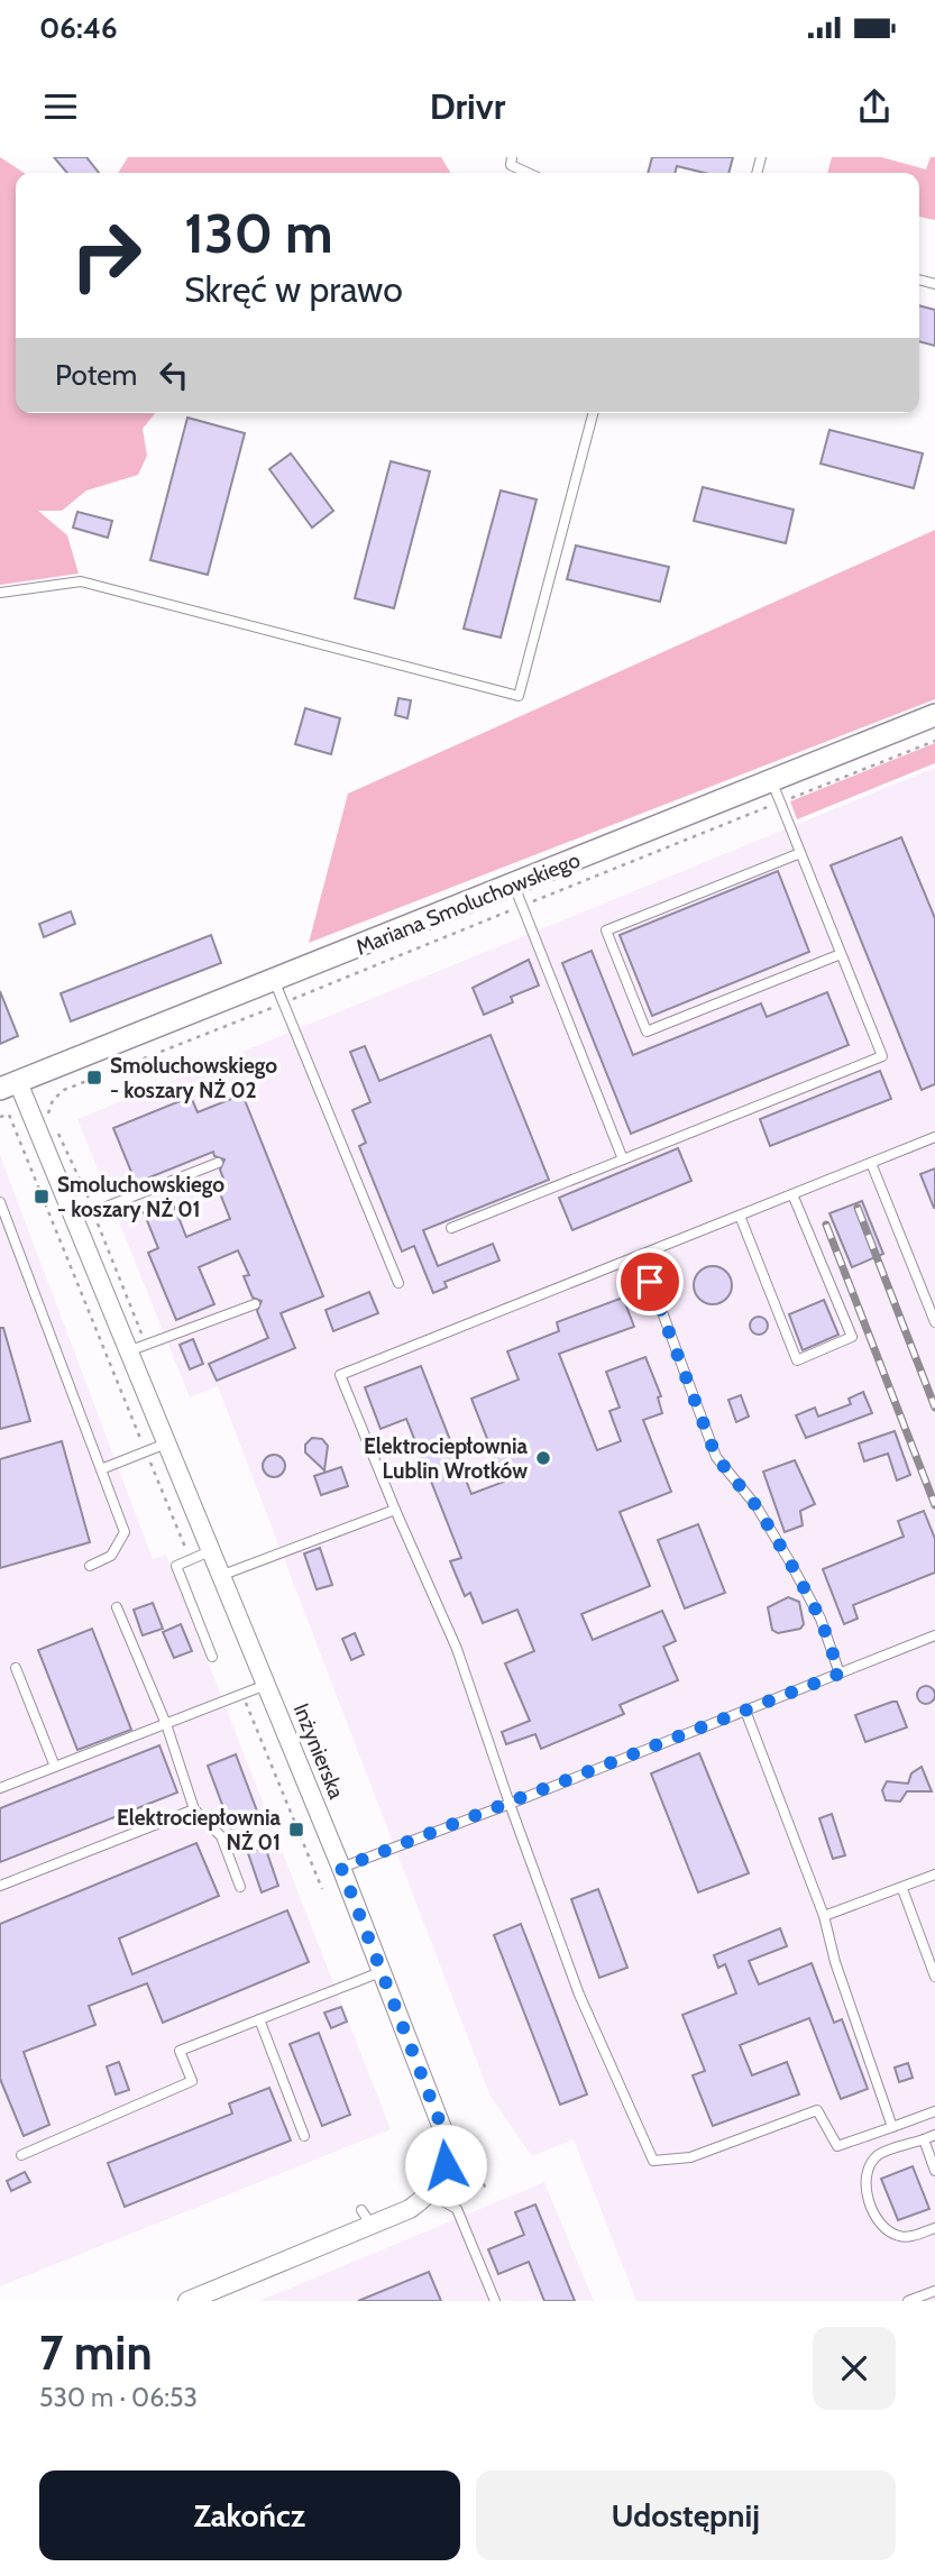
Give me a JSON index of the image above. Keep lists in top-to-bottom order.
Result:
{
  "streets": {
    "street": ["Mariana Smoluchowskiego", "Inżynierska"]
  },
  "crossings": [
    ["Mariana Smoluchowskiego", "Inżynierska"]
  ],
  "places": {
    "transit": ["Smoluchowskiego - koszary NŻ 02", "Smoluchowskiego - koszary NŻ 01", "Elektrociepłownia NŻ 01"],
    "other": ["Elektrociepłownia Lublin Wrotków"]
  },
  "page": {
    "status": "06:46",
    "header": "Drivr",
    "turn": ["130 m", "Skręć w prawo"],
    "then": "Potem",
    "heading": ["7 min", "530 m · 06:53"],
    "buttons": ["Zakończ", "Udostępnij"]
  }
}
